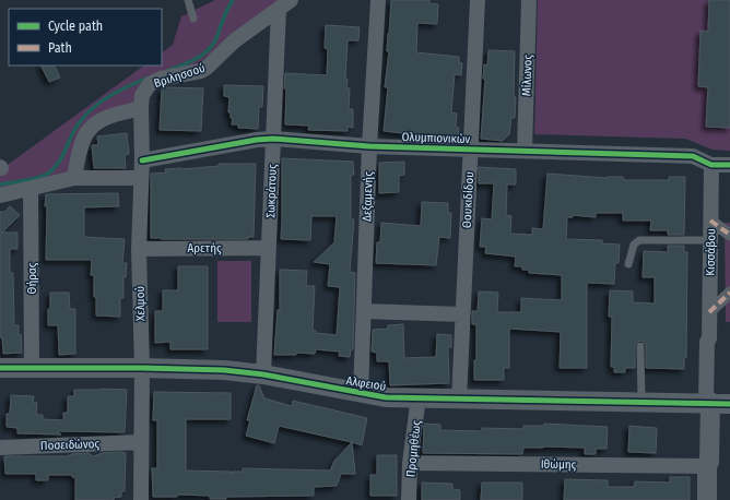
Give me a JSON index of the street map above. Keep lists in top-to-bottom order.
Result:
{
  "streets": {
    "street": [
      "Βριλησσού",
      "Μίλωνος",
      "Ολυμπιονικών",
      "Σωκράτους",
      "Δεξαμενής",
      "Θουκιδίδου",
      "Αρετής",
      "Κισσάβου",
      "Θήρας",
      "Χελμού",
      "Αλφειού",
      "Ποσειδώνος",
      "Προμηθέως",
      "Ιθώμης"
    ]
  },
  "crossings": [
    ["Βριλησσού", "Σωκράτους"],
    ["Βριλησσού", "Χελμού"],
    ["Μίλωνος", "Ολυμπιονικών"],
    ["Ολυμπιονικών", "Σωκράτους"],
    ["Ολυμπιονικών", "Δεξαμενής"],
    ["Ολυμπιονικών", "Θουκιδίδου"],
    ["Ολυμπιονικών", "Κισσάβου"],
    ["Ολυμπιονικών", "Χελμού"],
    ["Σωκράτους", "Αρετής"],
    ["Σωκράτους", "Αλφειού"],
    ["Δεξαμενής", "Αλφειού"],
    ["Θουκιδίδου", "Αλφειού"],
    ["Αρετής", "Χελμού"],
    ["Κισσάβου", "Αλφειού"],
    ["Κισσάβου", "Ιθώμης"],
    ["Θήρας", "Αλφειού"],
    ["Χελμού", "Αλφειού"],
    ["Χελμού", "Ποσειδώνος"],
    ["Αλφειού", "Προμηθέως"],
    ["Προμηθέως", "Ιθώμης"]
  ],
  "legend": ["Cycle path", "Path"]
}
